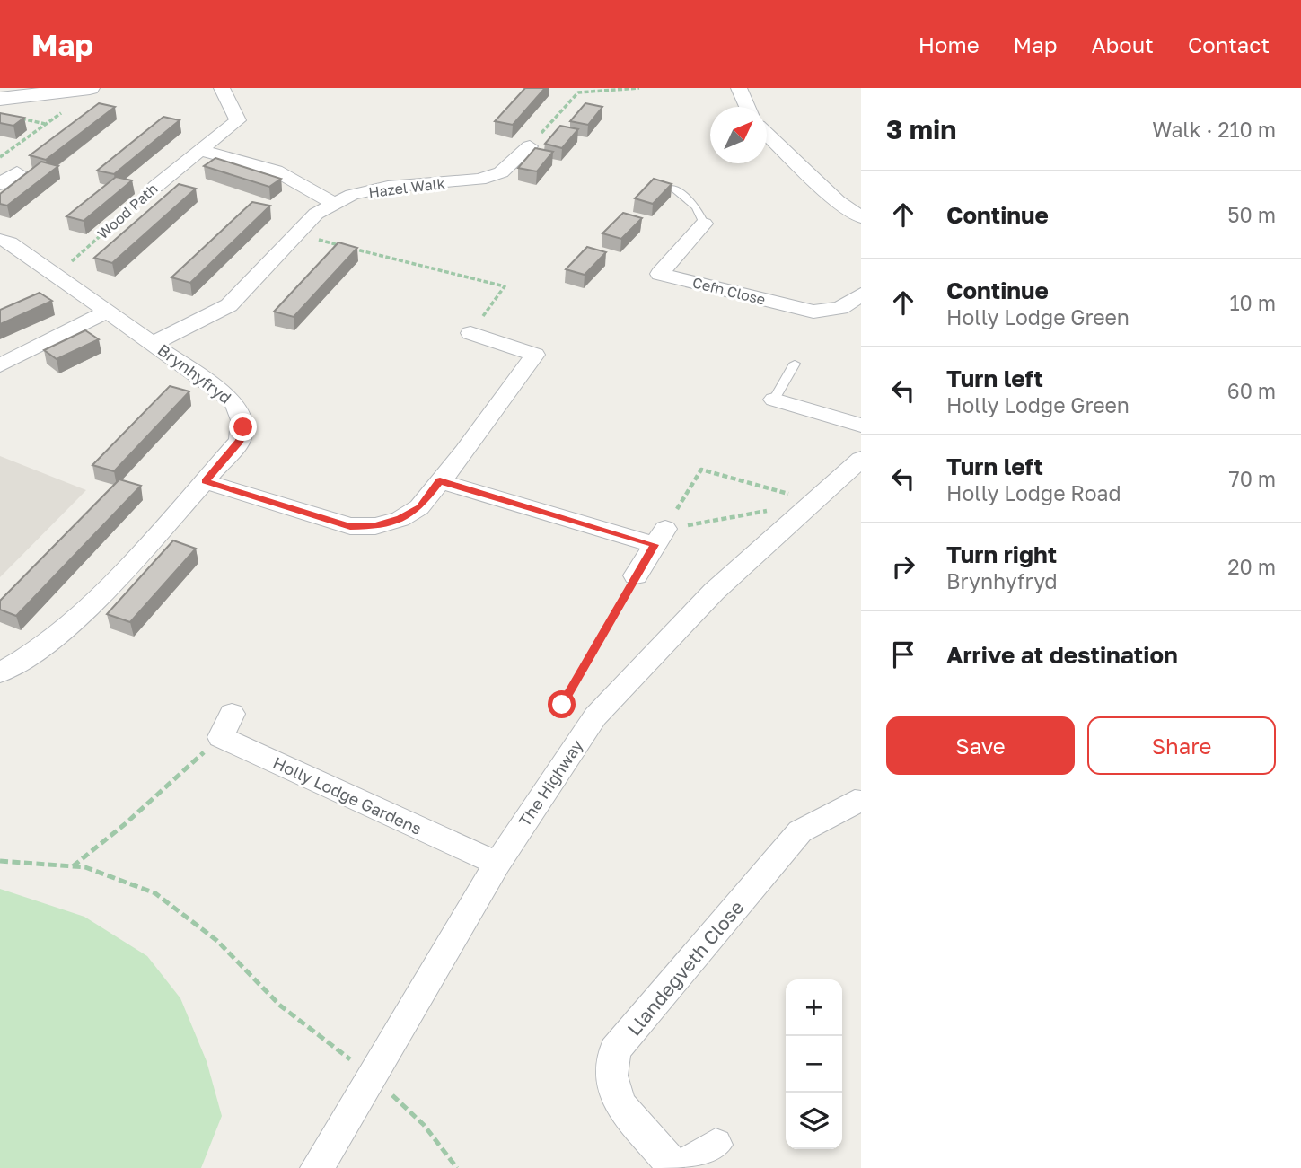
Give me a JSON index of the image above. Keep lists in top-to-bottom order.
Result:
{
  "streets": {
    "street": [
      "Hazel Walk",
      "Wood Path",
      "Cefn Close",
      "Brynhyfryd",
      "The Highway",
      "Holly Lodge Gardens",
      "Llandegveth Close"
    ]
  },
  "crossings": [
    ["Hazel Walk", "Brynhyfryd"],
    ["Wood Path", "Brynhyfryd"],
    ["The Highway", "Holly Lodge Gardens"]
  ],
  "north": "top right",
  "page": {
    "header": "Map",
    "nav": [
      "Home",
      "Map",
      "About",
      "Contact"
    ],
    "heading": ["3 min", "Walk · 210 m"],
    "list": [
      ["Continue", "50 m"],
      ["Continue", "Holly Lodge Green", "10 m"],
      ["Turn left", "Holly Lodge Green", "60 m"],
      ["Turn left", "Holly Lodge Road", "70 m"],
      ["Turn right", "Brynhyfryd", "20 m"],
      "Arrive at destination"
    ],
    "buttons": ["Save", "Share"],
    "map_buttons": ["+", "−"]
  }
}
